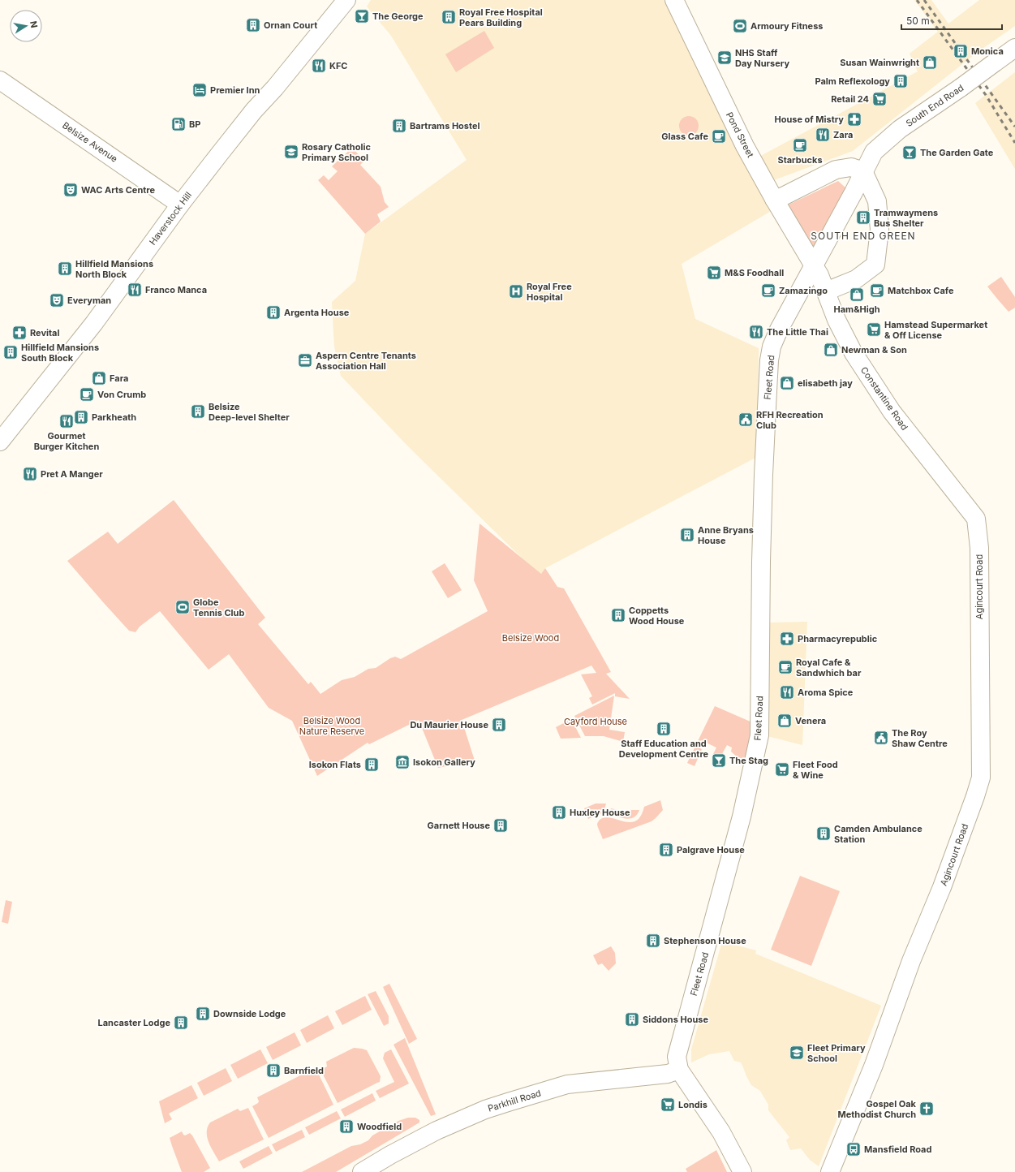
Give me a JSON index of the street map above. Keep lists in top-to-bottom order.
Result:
{
  "streets": {
    "main road": [
      "South End Road",
      "Pond Street",
      "Belsize Avenue",
      "Haverstock Hill",
      "Fleet Road",
      "Constantine Road",
      "Agincourt Road",
      "Parkhill Road"
    ]
  },
  "crossings": [
    ["Pond Street", "Fleet Road"],
    ["Pond Street", "Constantine Road"],
    ["Belsize Avenue", "Haverstock Hill"],
    ["Fleet Road", "Constantine Road"],
    ["Fleet Road", "Parkhill Road"],
    ["Constantine Road", "Agincourt Road"]
  ],
  "districts": ["SOUTH END GREEN"],
  "parks": ["Belsize Wood", "Belsize Wood Nature Reserve", "Cayford House"],
  "places": {
    "bar": ["The George", "The Garden Gate", "The Stag"],
    "building": [
      "Royal Free Hospital Pears Building",
      "Ornan Court",
      "Monica",
      "Palm Reflexology",
      "Bartrams Hostel",
      "Tramwaymens Bus Shelter",
      "Hillfield Mansions North Block",
      "Argenta House",
      "Hillfield Mansions South Block",
      "Belsize Deep-level Shelter",
      "Parkheath",
      "Anne Bryans House",
      "Coppetts Wood House",
      "Du Maurier House",
      "Staff Education and Development Centre",
      "Isokon Flats",
      "Huxley House",
      "Garnett House",
      "Camden Ambulance Station",
      "Palgrave House",
      "Stephenson House",
      "Downside Lodge",
      "Siddons House",
      "Lancaster Lodge",
      "Barnfield",
      "Woodfield"
    ],
    "sports": ["Armoury Fitness", "Globe Tennis Club"],
    "school or university": ["NHS Staff Day Nursery", "Rosary Catholic Primary School", "Fleet Primary School"],
    "shop": [
      "Susan Wainwright",
      "Ham&High",
      "Newman & Son",
      "Fara",
      "elisabeth jay",
      "Venera"
    ],
    "restaurant": [
      "KFC",
      "Zara",
      "Franco Manca",
      "The Little Thai",
      "Gourmet Burger Kitchen",
      "Pret A Manger",
      "Aroma Spice"
    ],
    "hotel": ["Premier Inn"],
    "supermarket": [
      "Retail 24",
      "M&S Foodhall",
      "Hamstead Supermarket & Off License",
      "Fleet Food & Wine",
      "Londis"
    ],
    "pharmacy": ["House of Mistry", "Revital", "Pharmacyrepublic"],
    "fuel station": ["BP"],
    "cafe": [
      "Glass Cafe",
      "Starbucks",
      "Zamazingo",
      "Matchbox Cafe",
      "Von Crumb",
      "Royal Cafe & Sandwhich bar"
    ],
    "theatre": ["WAC Arts Centre", "Everyman"],
    "hospital": ["Royal Free Hospital"],
    "office": ["Aspern Centre Tenants Association Hall"],
    "public building": ["RFH Recreation Club", "The Roy Shaw Centre"],
    "museum": ["Isokon Gallery"],
    "church": ["Gospel Oak Methodist Church"],
    "bus stop": ["Mansfield Road"]
  },
  "scale_bar": "50 m",
  "north": "right"
}
